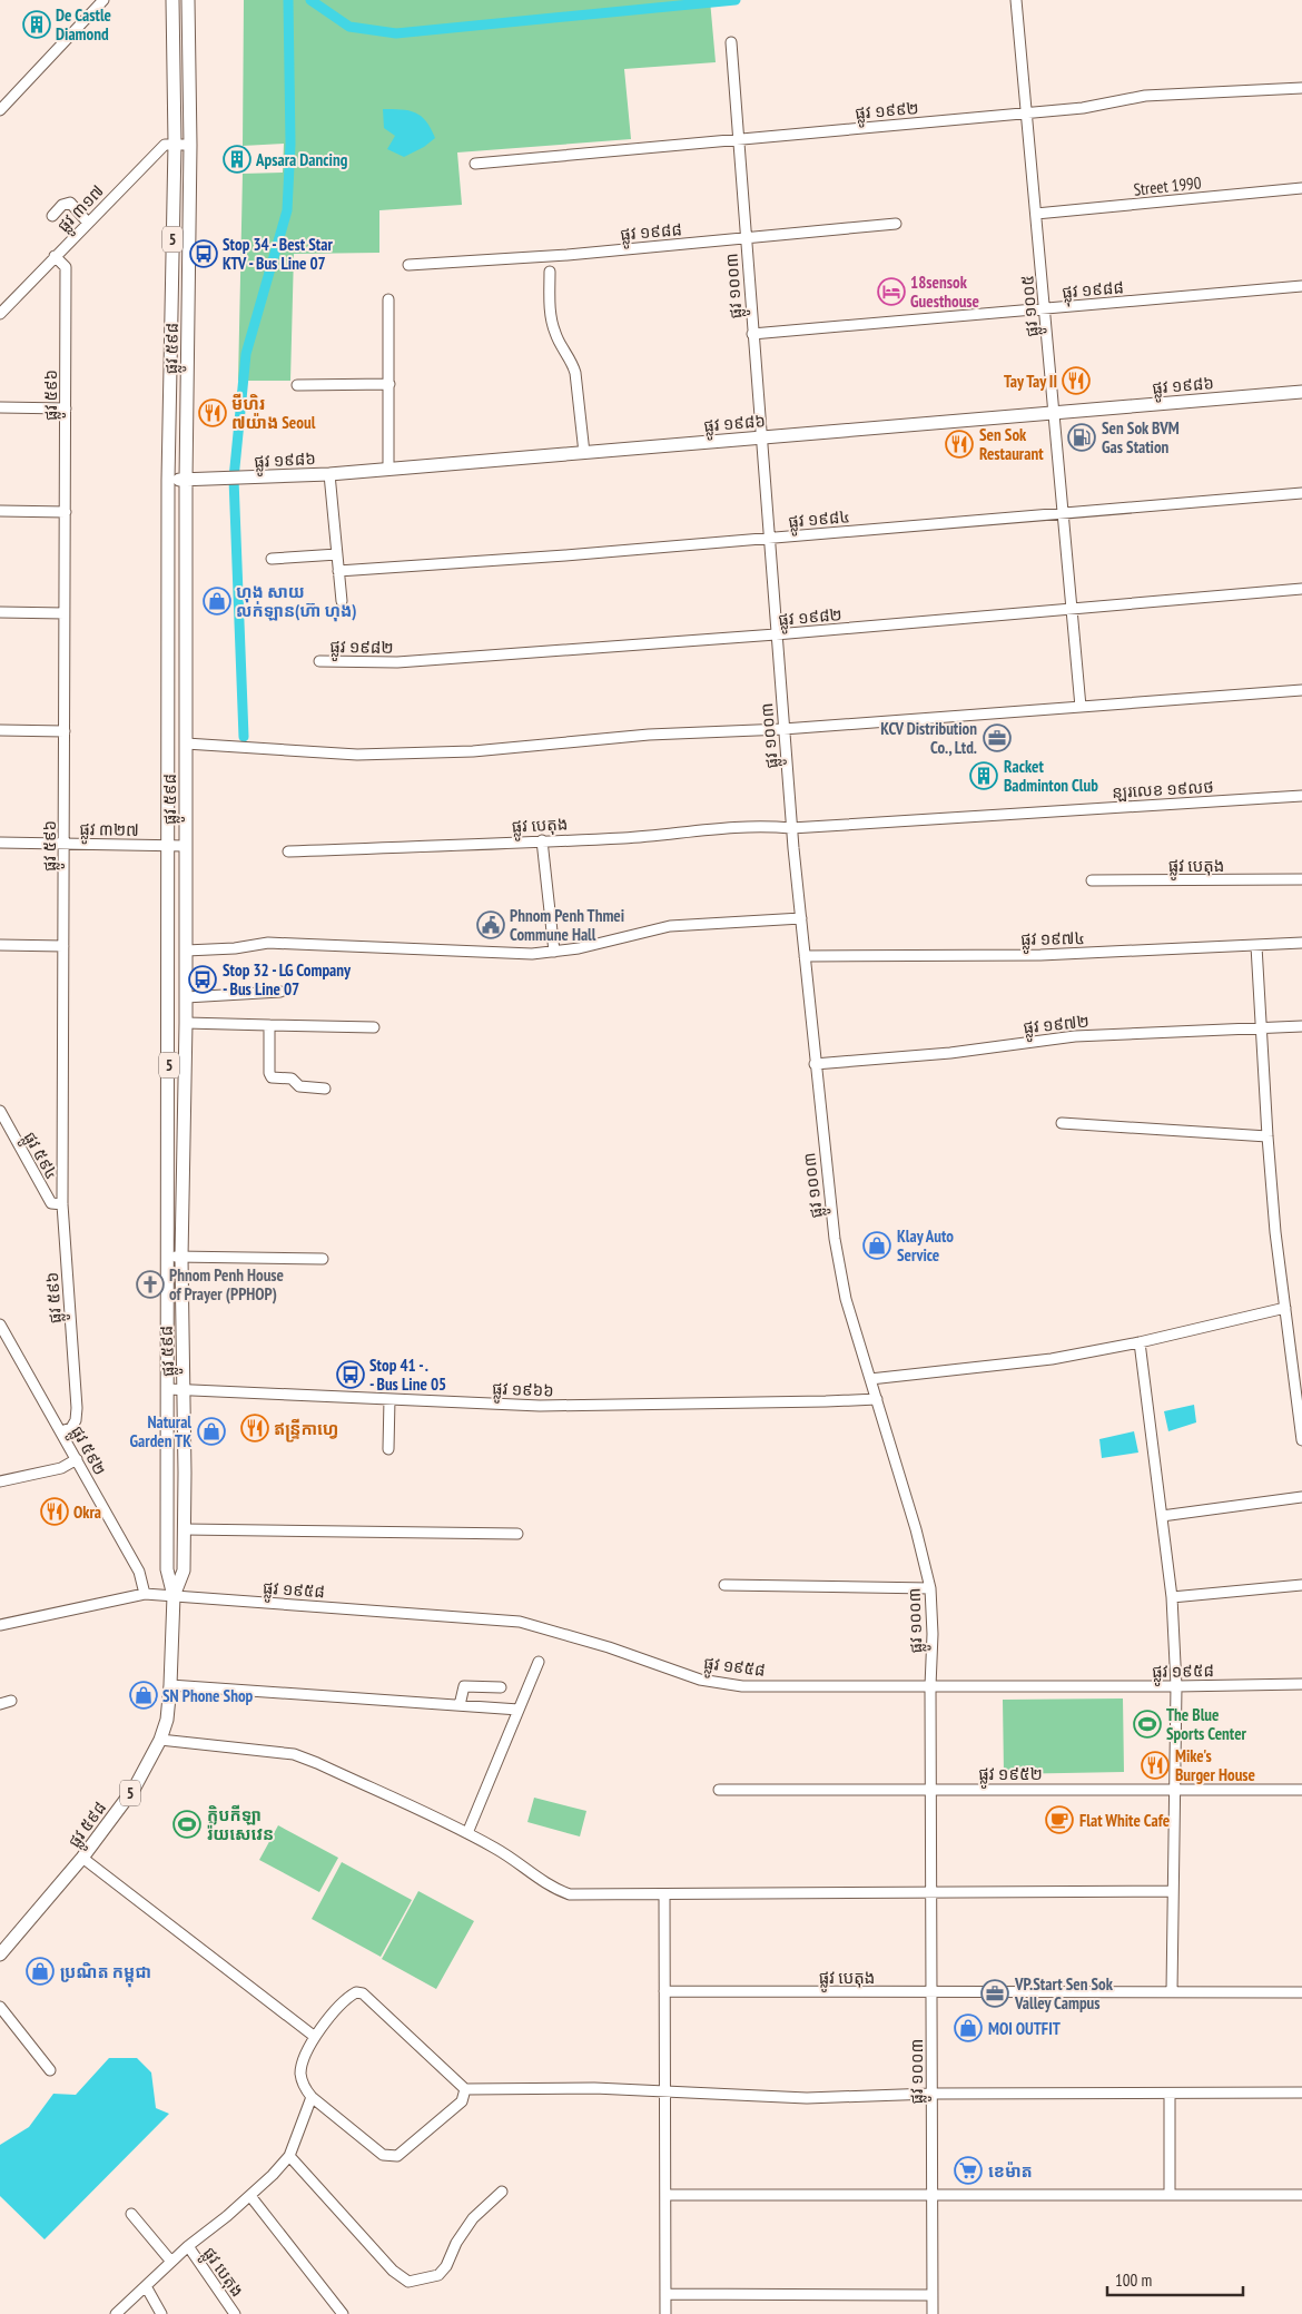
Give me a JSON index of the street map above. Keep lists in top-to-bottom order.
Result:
{
  "streets": {
    "main road": ["5", "ផ្លូវ ៥៩៨", "ផ្លូវ ១៩៨៦"],
    "street": [
      "ផ្លូវ ១៩៩២",
      "Street 1990",
      "ផ្លូវ ៣១៧",
      "ផ្លូវ ១៩៨៨",
      "ផ្លូវ ១០០៣",
      "ផ្លុវ ១៩៨៨",
      "ផ្លូវ ១០០៥",
      "ផ្លូវ ៥៩៦",
      "ផ្លូវ ១៩៨៤",
      "ផ្លូវ ១៩៨២",
      "ន្ឡរលេខ ១៩លថ",
      "ផ្លូវ បេតុង",
      "ផ្លូវ ៣២៧",
      "ផ្លូវ ១៩៧៤",
      "ផ្លូវ ១៩៧២",
      "ផ្លូវ ៥៩៤",
      "ផ្លូវ ១៩៦៦",
      "ផ្លូវ ៥៩២",
      "ផ្លូវ ១៩៥៨",
      "ផ្លូវ ១៩៥២"
    ]
  },
  "crossings": [
    ["ផ្លូវ ១៩៩២", "ផ្លូវ ១០០៣"],
    ["ផ្លូវ ១៩៩២", "ផ្លូវ ១០០៥"],
    ["Street 1990", "ផ្លូវ ១០០៥"],
    ["ផ្លូវ ៣១៧", "ផ្លូវ ៥៩៨"],
    ["ផ្លូវ ៣១៧", "ផ្លូវ ៥៩៦"],
    ["ផ្លូវ ១៩៨៨", "ផ្លូវ ១០០៣"],
    ["ផ្លូវ ១០០៣", "ផ្លុវ ១៩៨៨"],
    ["ផ្លូវ ១០០៣", "ផ្លូវ ១៩៨៦"],
    ["ផ្លូវ ១០០៣", "ផ្លូវ ១៩៨៤"],
    ["ផ្លូវ ១០០៣", "ផ្លូវ ១៩៨២"],
    ["ផ្លូវ ១០០៣", "ន្ឡរលេខ ១៩លថ"],
    ["ផ្លូវ ១០០៣", "ផ្លូវ បេតុង"],
    ["ផ្លូវ ១០០៣", "ផ្លូវ ១៩៧៤"],
    ["ផ្លូវ ១០០៣", "ផ្លូវ ១៩៧២"],
    ["ផ្លូវ ១០០៣", "ផ្លូវ ១៩៦៦"],
    ["ផ្លូវ ១០០៣", "ផ្លូវ ១៩៥៨"],
    ["ផ្លូវ ១០០៣", "ផ្លូវ ១៩៥២"],
    ["ផ្លុវ ១៩៨៨", "ផ្លូវ ១០០៥"],
    ["ផ្លូវ ១០០៥", "ផ្លូវ ១៩៨៦"],
    ["ផ្លូវ ១០០៥", "ផ្លូវ ១៩៨៤"],
    ["ផ្លូវ ១០០៥", "ផ្លូវ ១៩៨២"],
    ["ផ្លូវ ៥៩៨", "ផ្លូវ ១៩៨៦"],
    ["ផ្លូវ ៥៩៨", "ផ្លូវ ៣២៧"],
    ["ផ្លូវ ៥៩៨", "ផ្លូវ ១៩៦៦"],
    ["ផ្លូវ ៥៩៨", "ផ្លូវ ១៩៥៨"],
    ["ផ្លូវ ៥៩៦", "ផ្លូវ ៣២៧"],
    ["ផ្លូវ ៥៩៦", "ផ្លូវ ៥៩៤"],
    ["ផ្លូវ ៥៩៦", "ផ្លូវ ៥៩២"],
    ["ន្ឡរលេខ ១៩លថ", "ផ្លូវ បេតុង"],
    ["ផ្លូវ ៥៩២", "ផ្លូវ ១៩៥៨"]
  ],
  "places": {
    "building": ["De Castle Diamond", "Apsara Dancing", "Racket Badminton Club"],
    "bus stop": ["Stop 34 - Best Star KTV - Bus Line 07", "Stop 32 - LG Company - Bus Line 07", "Stop 41 - . - Bus Line 05"],
    "hotel": ["18sensok Guesthouse"],
    "restaurant": [
      "Tay Tay II",
      "មីហិរ ៧យ៉ាង Seoul",
      "Sen Sok Restaurant",
      "ឥន្ទ្រីកាហ្វេ",
      "Okra",
      "Mike's Burger House"
    ],
    "fuel station": ["Sen Sok BVM Gas Station"],
    "shop": [
      "ហុង សាយ លក់ឡាន(ហ៊ា ហុង)",
      "Klay Auto Service",
      "Natural Garden TK",
      "SN Phone Shop",
      "ប្រណិត កម្ពុជា",
      "MOI OUTFIT"
    ],
    "office": ["KCV Distribution Co., Ltd.", "VP.Start Sen Sok Valley Campus"],
    "public building": ["Phnom Penh Thmei Commune Hall"],
    "church": ["Phnom Penh House of Prayer (PPHOP)"],
    "sports": ["The Blue Sports Center", "ក្លិបកីឡា រ៉យសេវេន"],
    "cafe": ["Flat White Cafe"],
    "supermarket": ["ខេម៉ាត"]
  },
  "scale_bar": "100 m"
}
